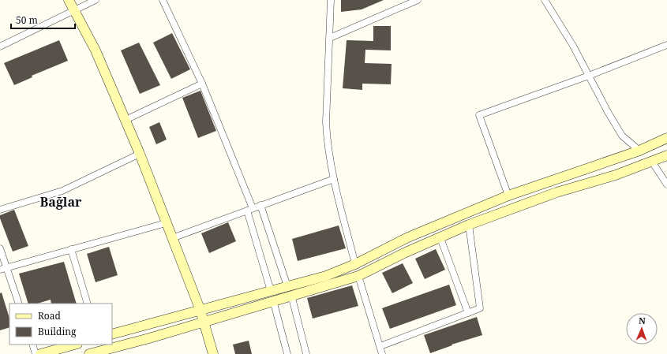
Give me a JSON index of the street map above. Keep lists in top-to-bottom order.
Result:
{
  "districts": ["Bağlar"],
  "legend": ["Road", "Building"],
  "scale_bar": "50 m",
  "north": "top"
}
